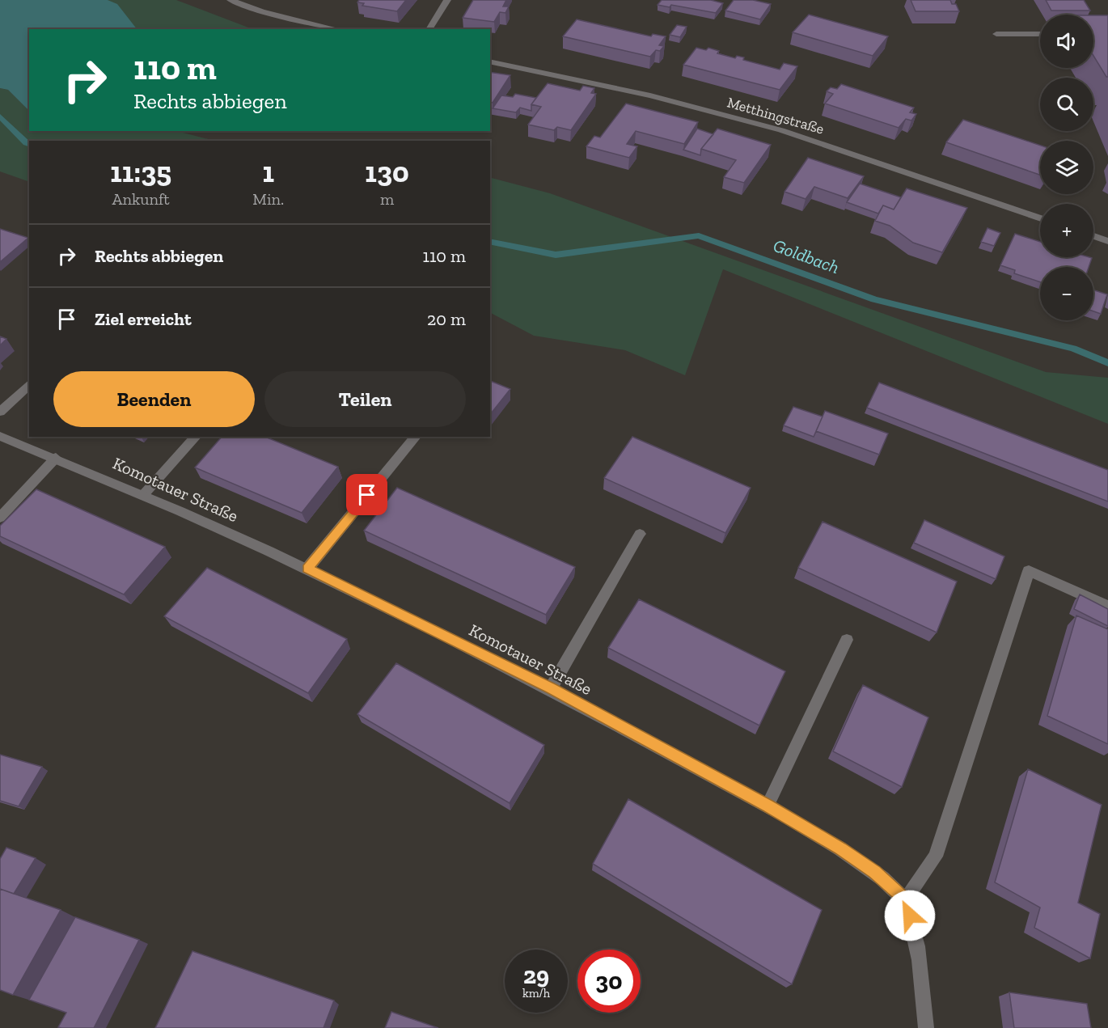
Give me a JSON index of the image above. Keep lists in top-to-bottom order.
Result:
{
  "streets": {
    "street": ["Metthingstraße", "Komotauer Straße"]
  },
  "water": ["Goldbach"],
  "page": {
    "map_buttons": ["+", "−"],
    "turn": ["110 m", "Rechts abbiegen"],
    "eta": [
      "11:35",
      "Ankunft",
      "1",
      "Min.",
      "130",
      "m"
    ],
    "list": [
      {
        "name": "Rechts abbiegen",
        "value": "110 m"
      },
      {
        "name": "Ziel erreicht",
        "value": "20 m"
      }
    ],
    "buttons": ["Beenden", "Teilen"],
    "speed": "29 km/h",
    "limit": "30"
  }
}
